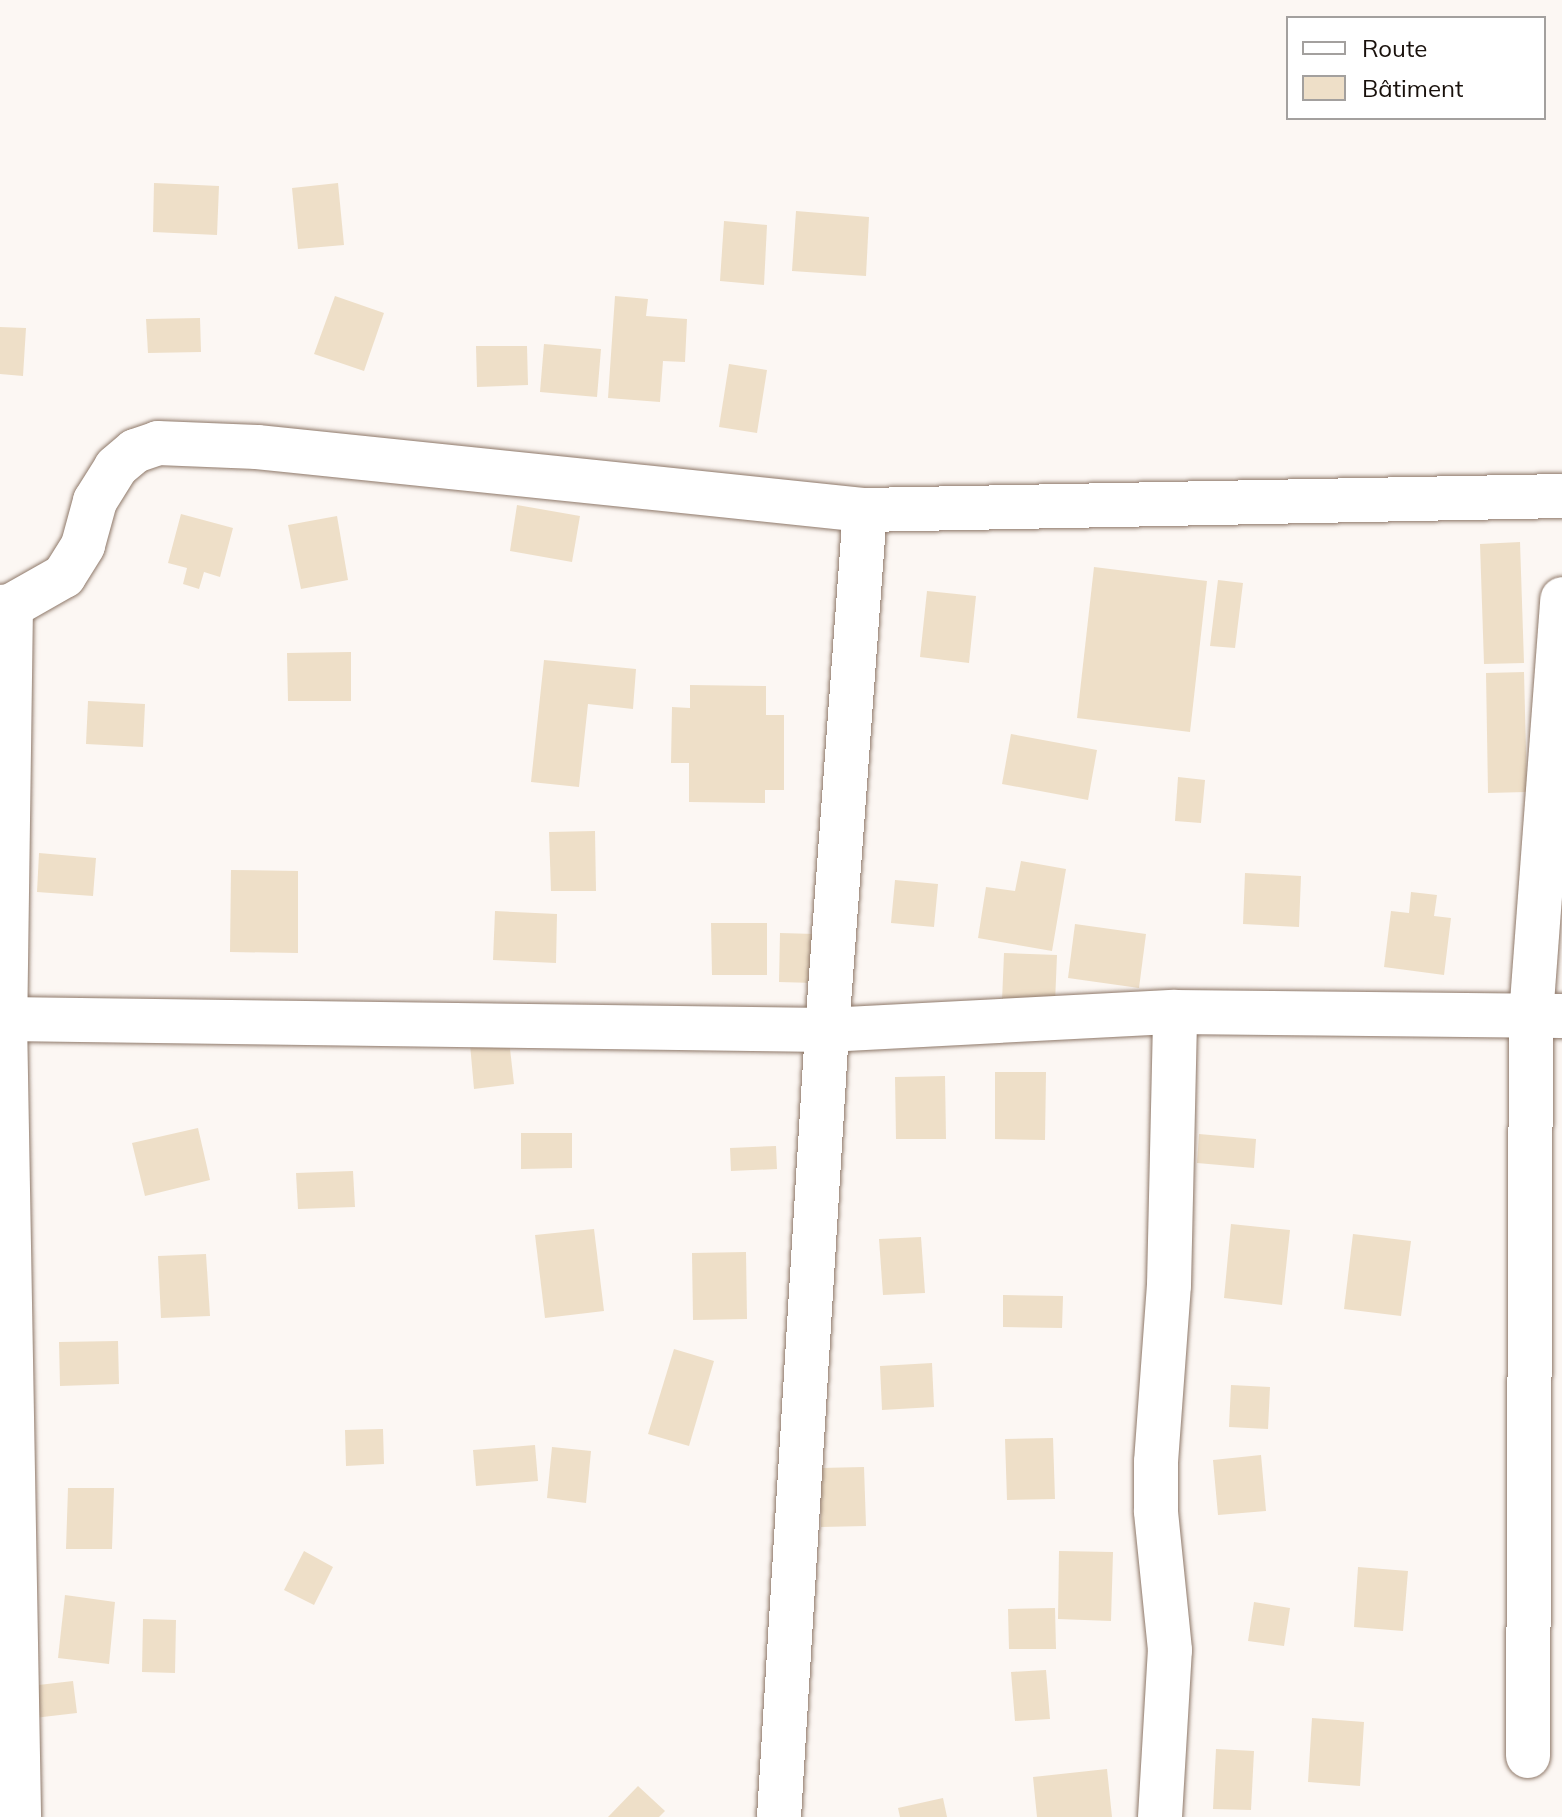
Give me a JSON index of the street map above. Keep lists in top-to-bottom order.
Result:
{
  "legend": ["Route", "Bâtiment"]
}
